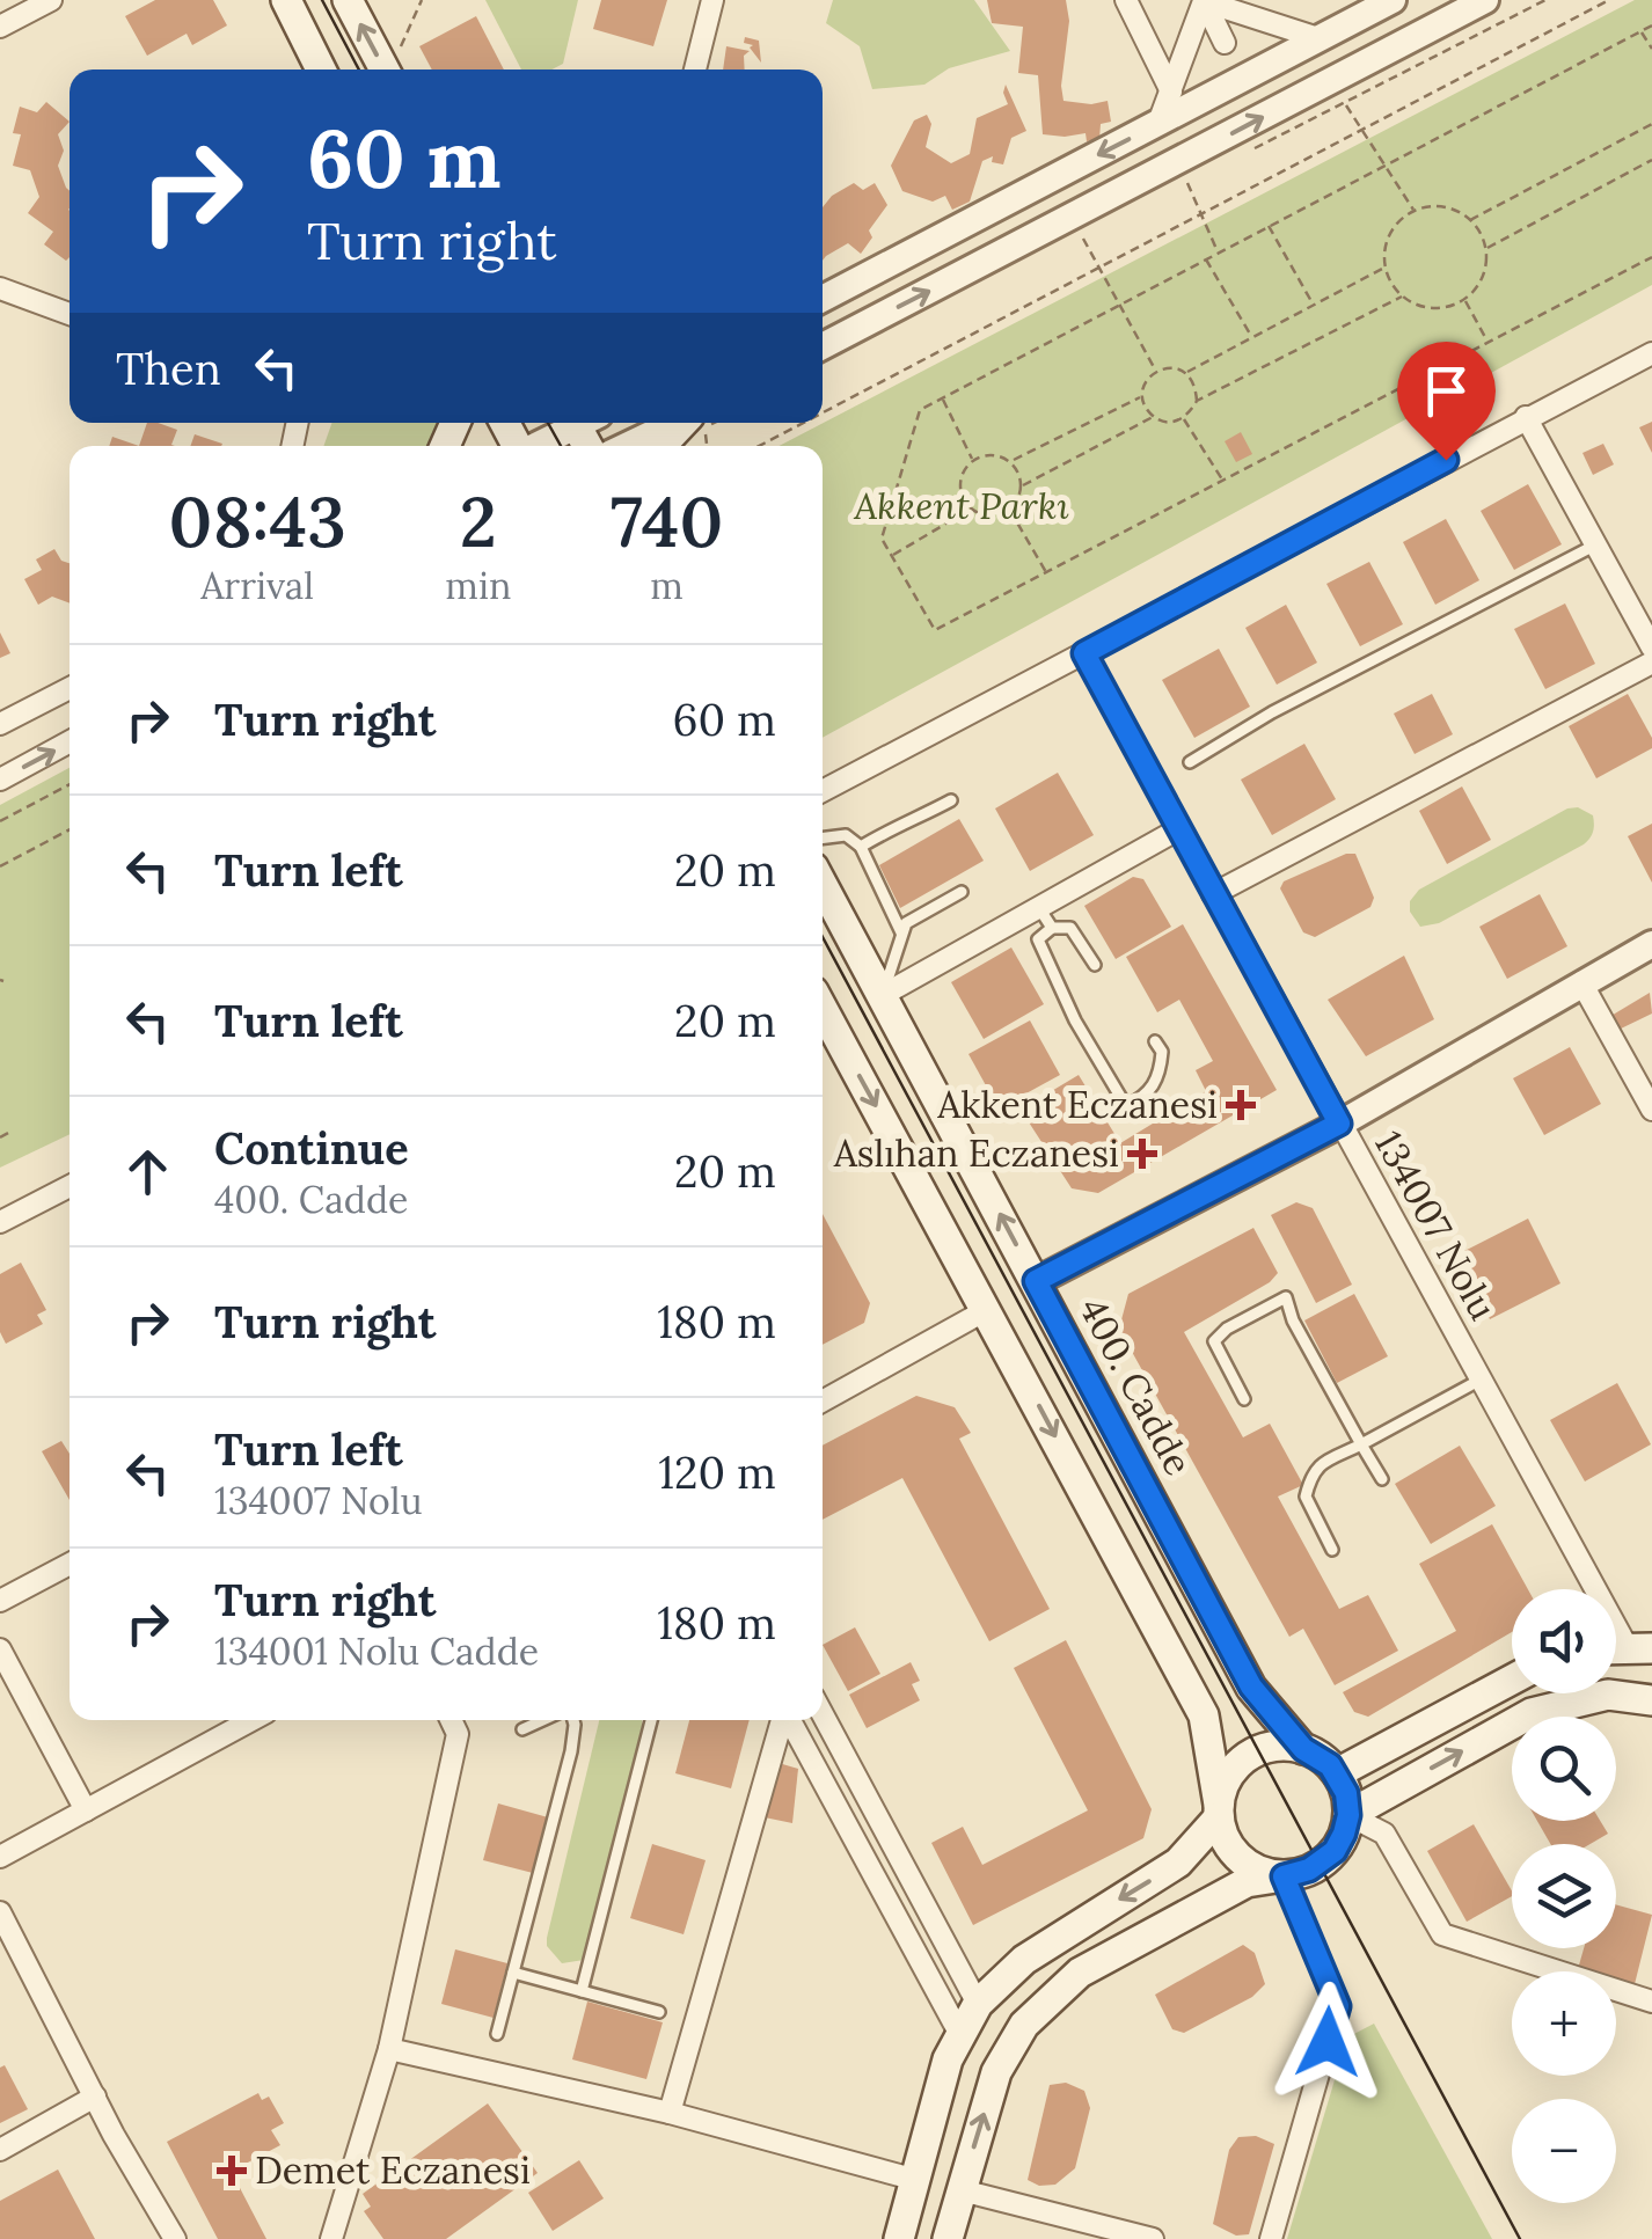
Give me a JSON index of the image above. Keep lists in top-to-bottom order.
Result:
{
  "streets": {
    "main road": ["400. Cadde"],
    "street": ["134007 Nolu"]
  },
  "parks": ["Akkent Parkı"],
  "places": {
    "health": ["Akkent Eczanesi", "Aslıhan Eczanesi", "Demet Eczanesi"]
  },
  "page": {
    "turn": ["60 m", "Turn right"],
    "then": "Then",
    "eta": [
      "08:43",
      "Arrival",
      "2",
      "min",
      "740",
      "m"
    ],
    "list": [
      {
        "name": "Turn right",
        "value": "60 m"
      },
      {
        "name": "Turn left",
        "value": "20 m"
      },
      {
        "name": "Turn left",
        "value": "20 m"
      },
      {
        "name": "Continue",
        "note": "400. Cadde",
        "value": "20 m"
      },
      {
        "name": "Turn right",
        "value": "180 m"
      },
      {
        "name": "Turn left",
        "note": "134007 Nolu",
        "value": "120 m"
      },
      {
        "name": "Turn right",
        "note": "134001 Nolu Cadde",
        "value": "180 m"
      }
    ],
    "map_buttons": ["+", "−"]
  }
}
